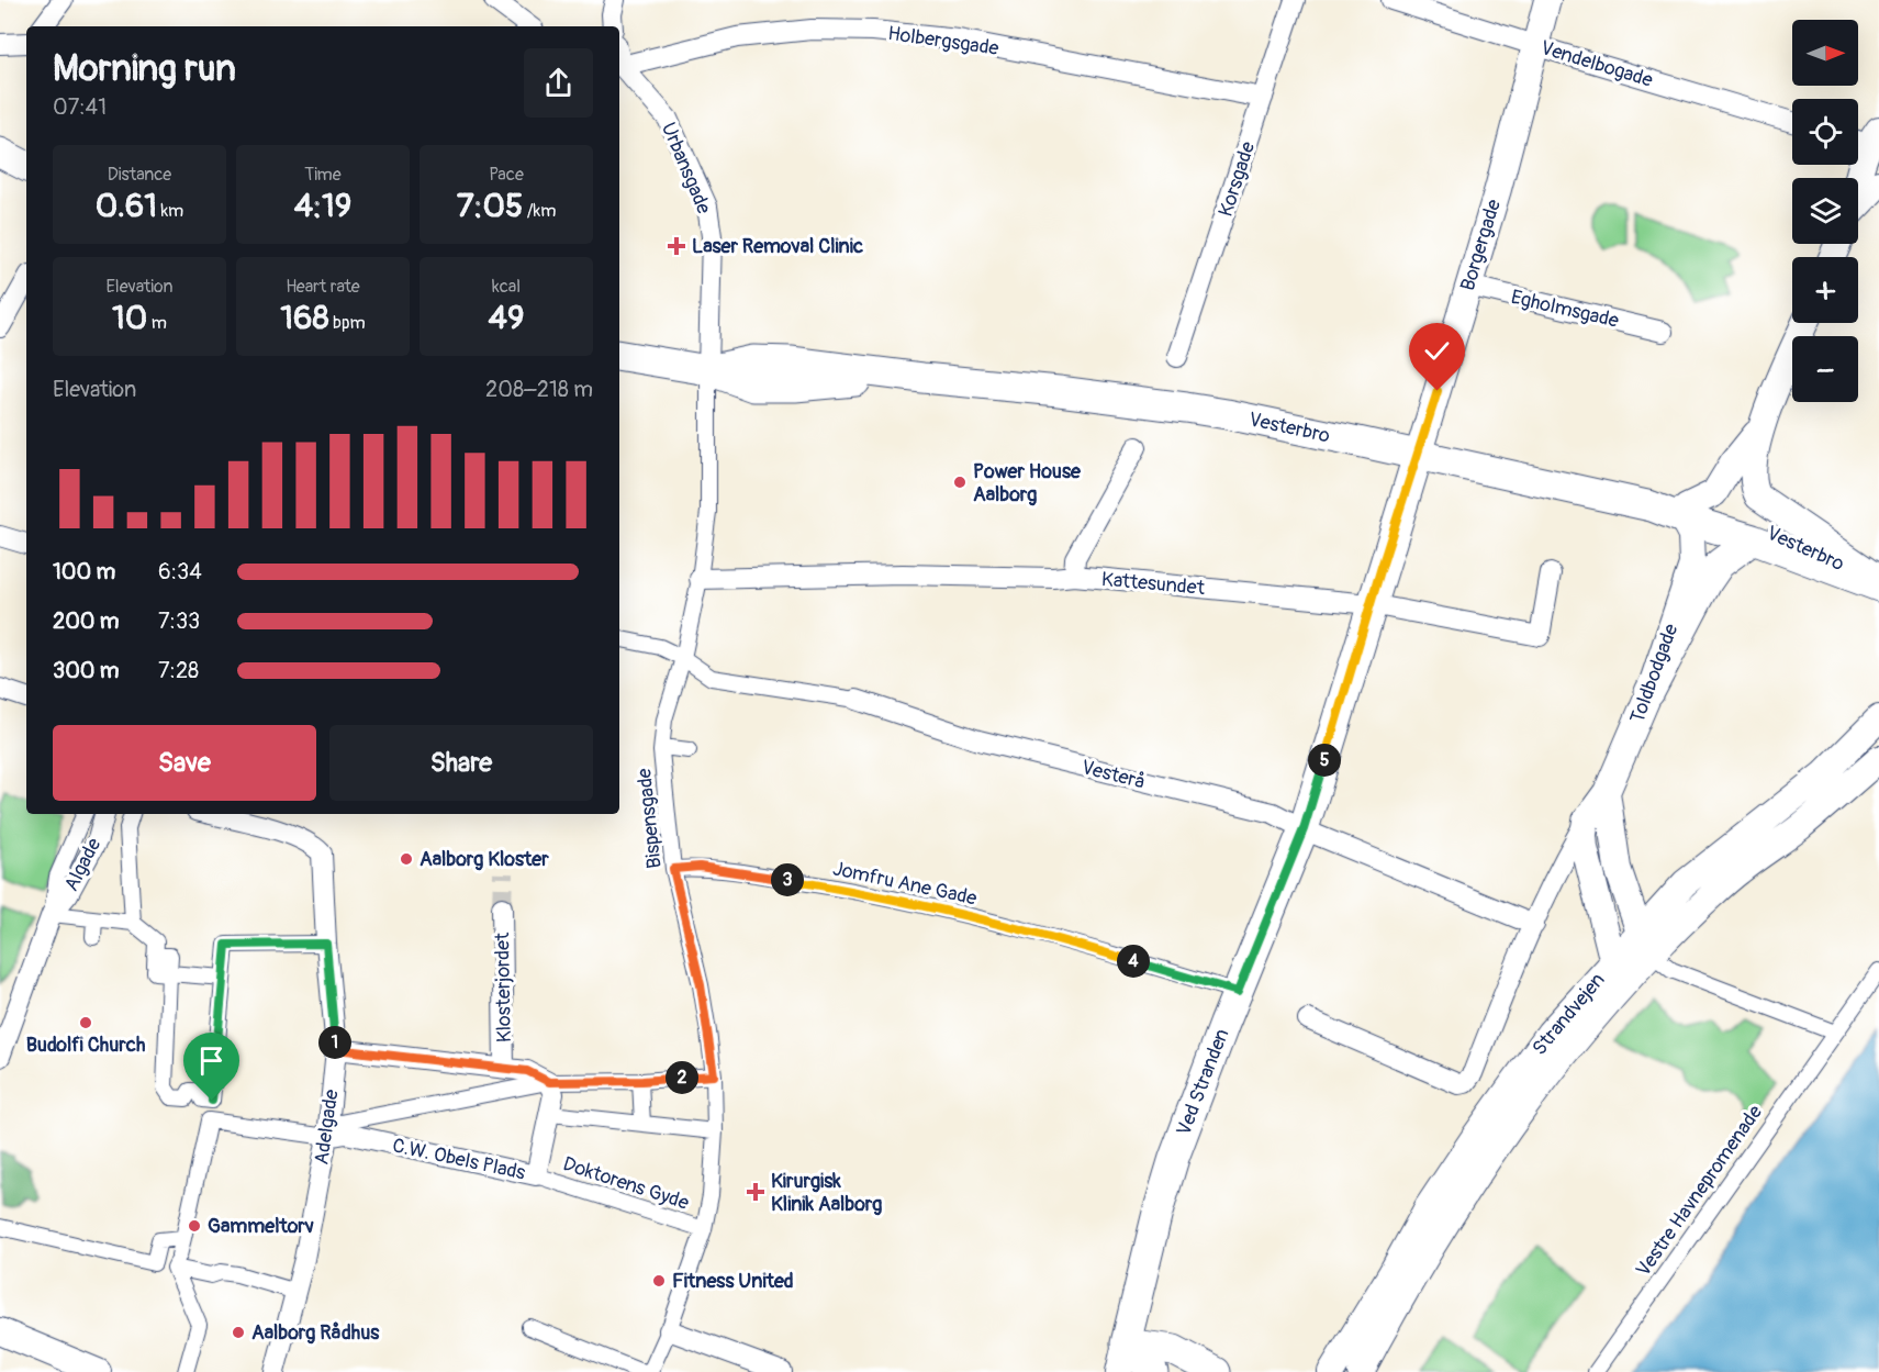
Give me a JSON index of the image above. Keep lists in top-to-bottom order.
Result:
{
  "streets": {
    "main road": ["Borgergade", "Vesterbro", "Ved Stranden"],
    "street": [
      "Holbergsgade",
      "Vendelbogade",
      "Urbansgade",
      "Korsgade",
      "Egholmsgade",
      "Kattesundet",
      "Toldbodgade",
      "Vesterå",
      "Bispensgade",
      "Algade",
      "Jomfru Ane Gade",
      "Klosterjordet",
      "Strandvejen",
      "Adelgade",
      "C.W. Obels Plads",
      "Doktorens Gyde",
      "Vestre Havnepromenade"
    ]
  },
  "crossings": [
    ["Holbergsgade", "Korsgade"],
    ["Vendelbogade", "Borgergade"],
    ["Urbansgade", "Vesterbro"],
    ["Urbansgade", "Bispensgade"],
    ["Borgergade", "Egholmsgade"],
    ["Borgergade", "Vesterbro"],
    ["Borgergade", "Kattesundet"],
    ["Borgergade", "Vesterå"],
    ["Borgergade", "Ved Stranden"],
    ["Vesterbro", "Toldbodgade"],
    ["Vesterbro", "Bispensgade"],
    ["Kattesundet", "Bispensgade"],
    ["Toldbodgade", "Vesterå"],
    ["Vesterå", "Bispensgade"],
    ["Vesterå", "Ved Stranden"],
    ["Bispensgade", "Jomfru Ane Gade"],
    ["Bispensgade", "Doktorens Gyde"],
    ["Jomfru Ane Gade", "Ved Stranden"],
    ["Adelgade", "C.W. Obels Plads"],
    ["C.W. Obels Plads", "Doktorens Gyde"]
  ],
  "places": {
    "health": ["Laser Removal Clinic", "Kirurgisk Klinik Aalborg"],
    "other": [
      "Power House Aalborg",
      "Aalborg Kloster",
      "Budolfi Church",
      "Gammeltorv",
      "Fitness United",
      "Aalborg Rådhus"
    ]
  },
  "north": "right",
  "page": {
    "map_buttons": ["+", "−"],
    "heading": ["Morning run", "07:41"],
    "stats": [
      ["Distance", "0.61 km"],
      ["Time", "4:19"],
      ["Pace", "7:05 /km"],
      ["Elevation", "10 m"],
      ["Heart rate", "168 bpm"],
      ["kcal", "49"]
    ],
    "chart": ["Elevation", "208–218 m"],
    "list": [
      {
        "name": "100 m",
        "note": "6:34"
      },
      {
        "name": "200 m",
        "note": "7:33"
      },
      {
        "name": "300 m",
        "note": "7:28"
      }
    ],
    "buttons": ["Save", "Share"],
    "pins": [
      "5",
      "3",
      "4",
      "1",
      "2"
    ]
  }
}
